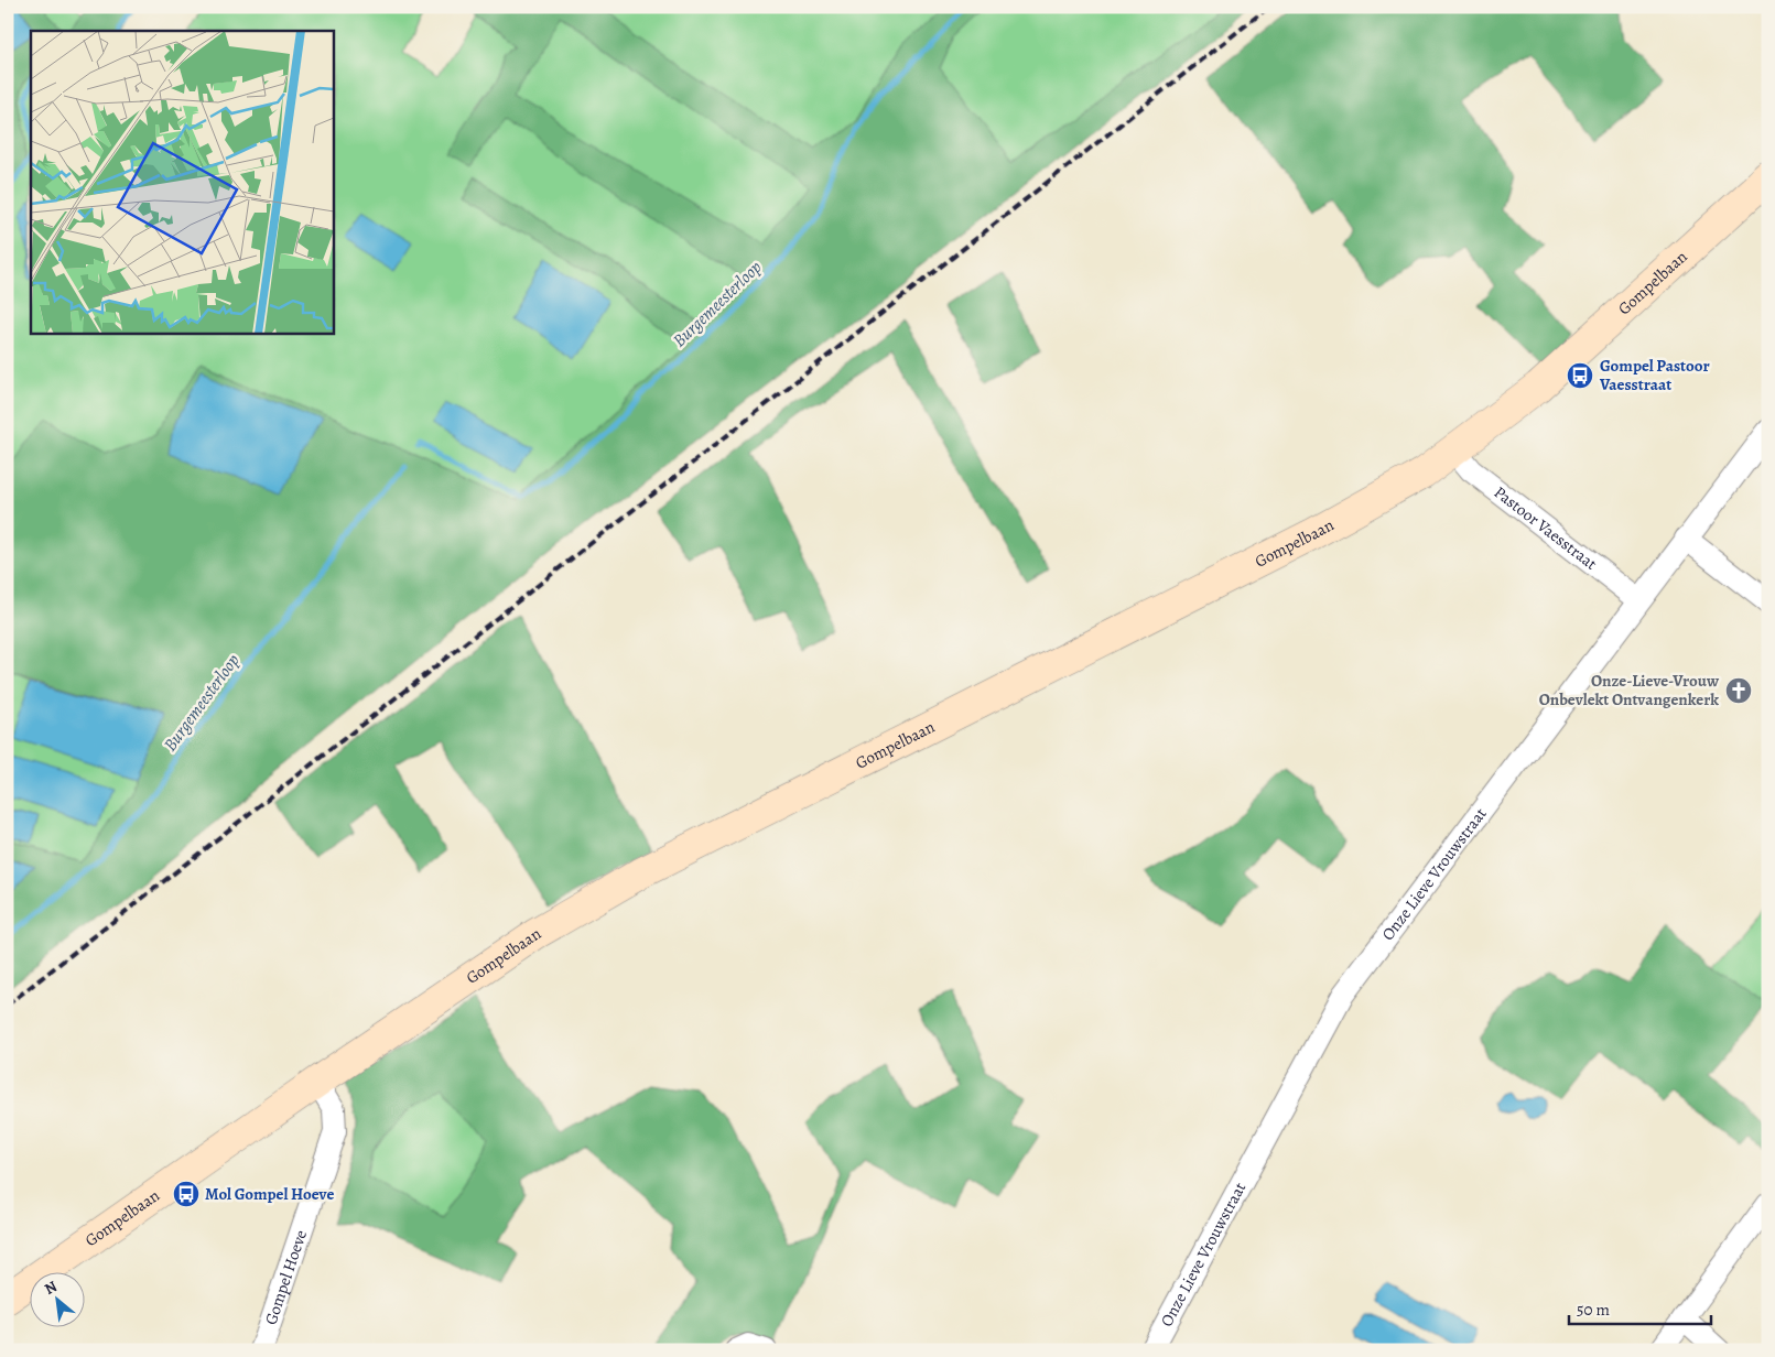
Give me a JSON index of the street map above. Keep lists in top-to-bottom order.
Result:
{
  "streets": {
    "street": [
      "Gompelbaan",
      "Pastoor Vaesstraat",
      "Onze Lieve Vrouwstraat",
      "Gompel Hoeve"
    ]
  },
  "crossings": [
    ["Gompelbaan", "Pastoor Vaesstraat"],
    ["Gompelbaan", "Gompel Hoeve"],
    ["Pastoor Vaesstraat", "Onze Lieve Vrouwstraat"]
  ],
  "water": ["Burgemeesterloop"],
  "places": {
    "bus stop": ["Gompel Pastoor Vaesstraat", "Mol Gompel Hoeve"],
    "church": ["Onze-Lieve-Vrouw Onbevlekt Ontvangenkerk"]
  },
  "scale_bar": "50 m",
  "north": "top left"
}
